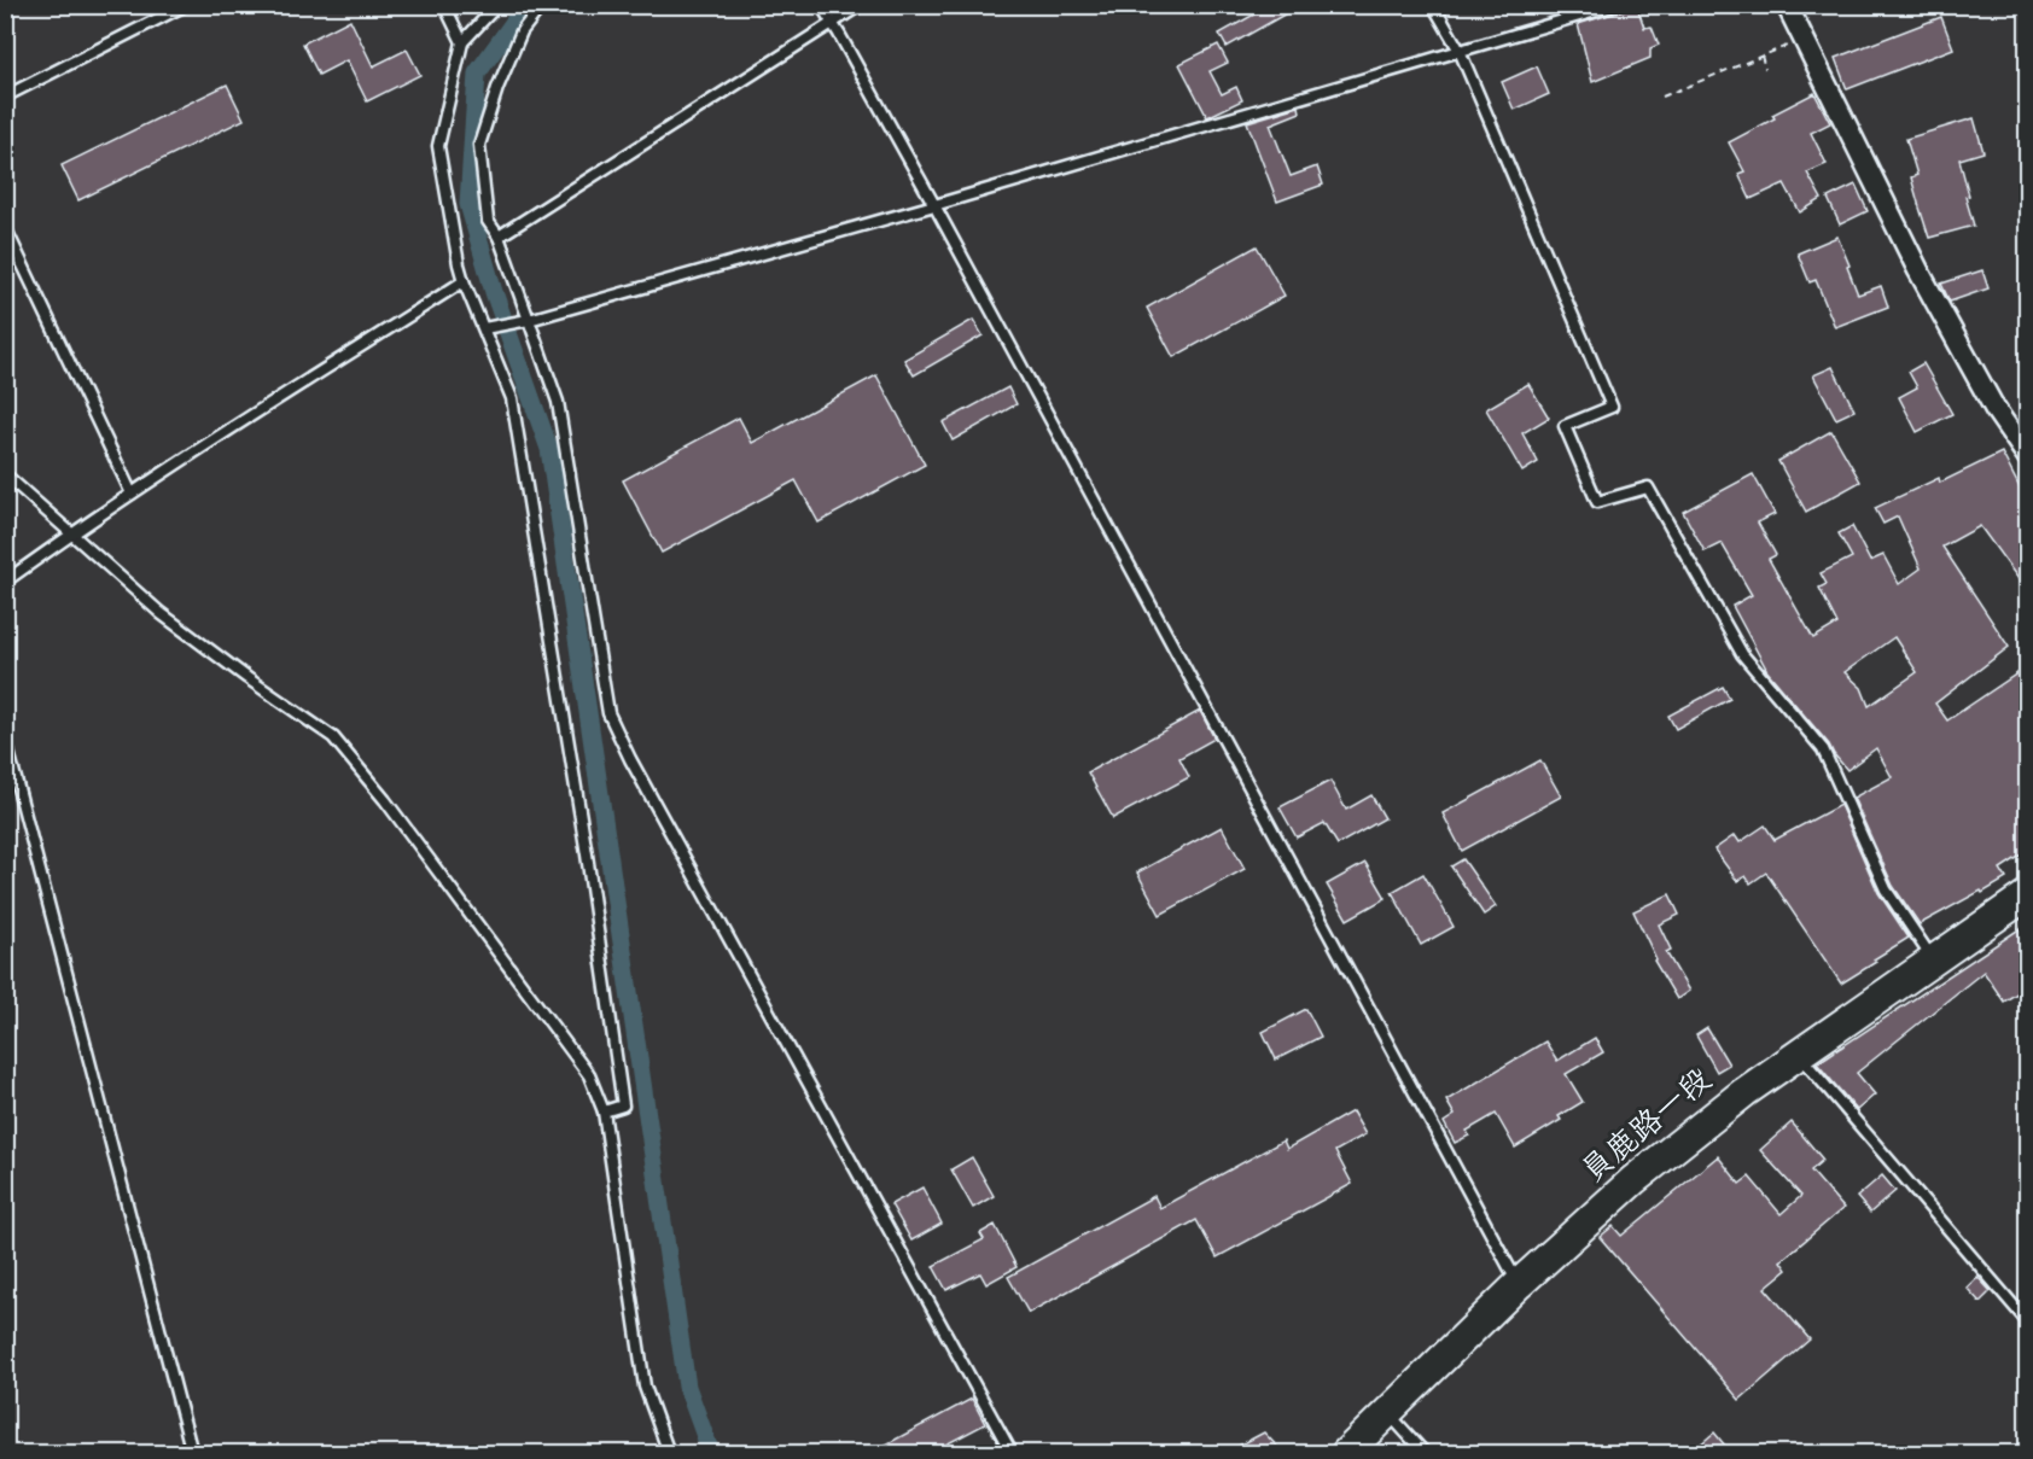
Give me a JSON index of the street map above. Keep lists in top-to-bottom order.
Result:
{
  "streets": {
    "main road": ["員鹿路一段"]
  }
}
